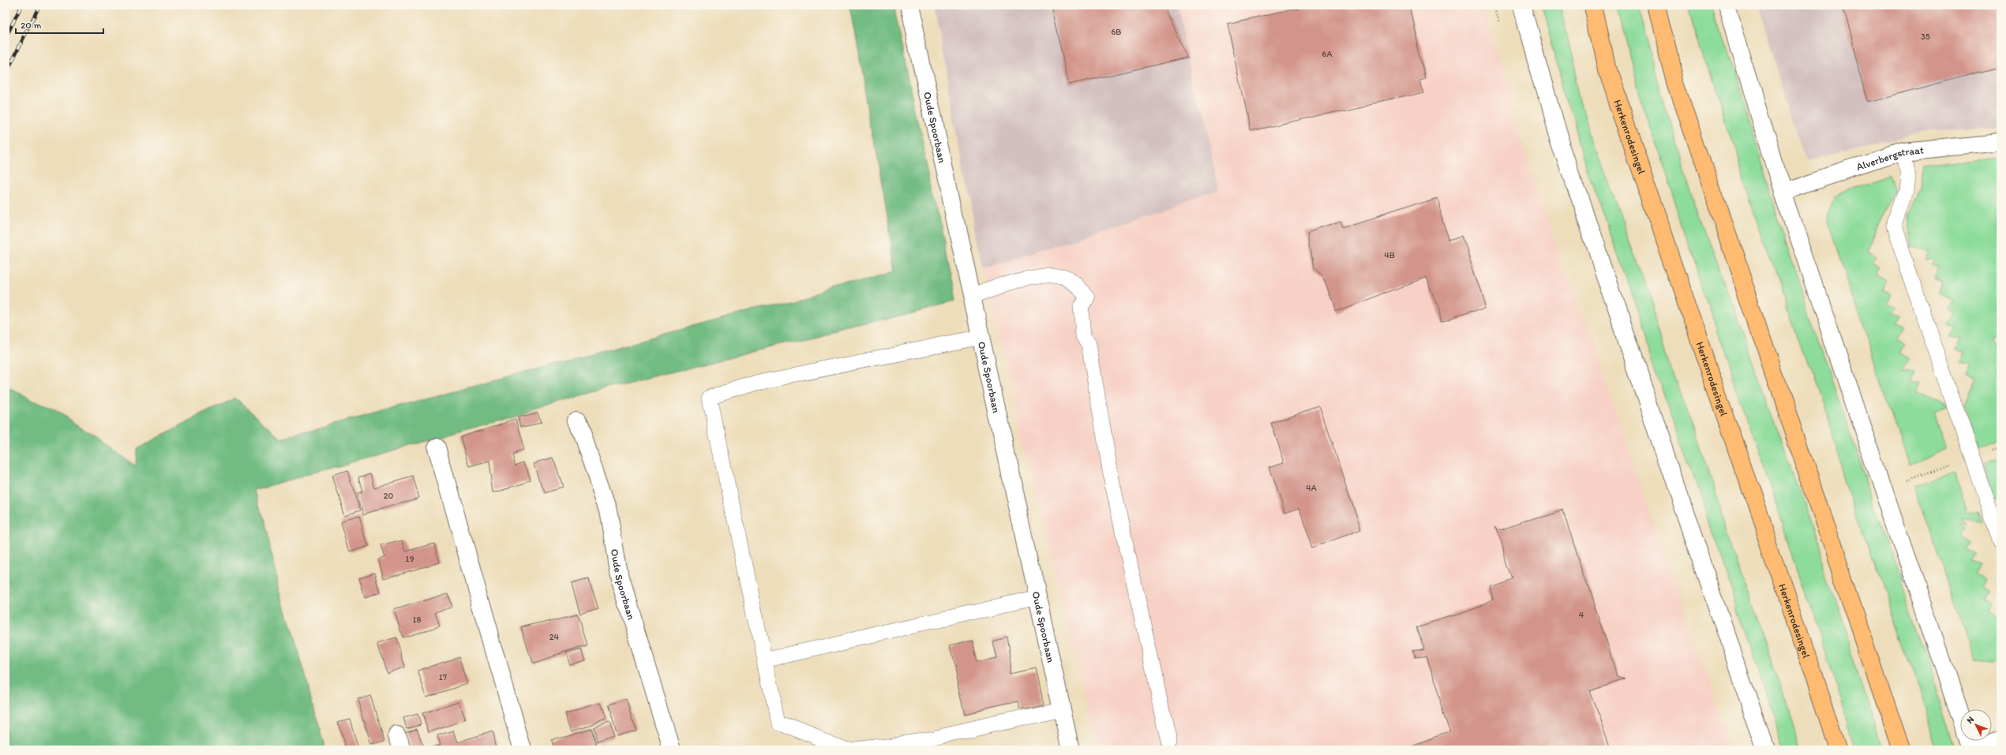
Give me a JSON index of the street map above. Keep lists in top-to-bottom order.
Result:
{
  "streets": {
    "highway": ["Herkenrodesingel"],
    "street": ["Oude Spoorbaan", "Alverbergstraat"]
  },
  "house_numbers": [
    "6B",
    "35",
    "6A",
    "4B",
    "4A",
    "20",
    "19",
    "4",
    "18",
    "24",
    "17"
  ],
  "scale_bar": "20 m",
  "north": "top left"
}
